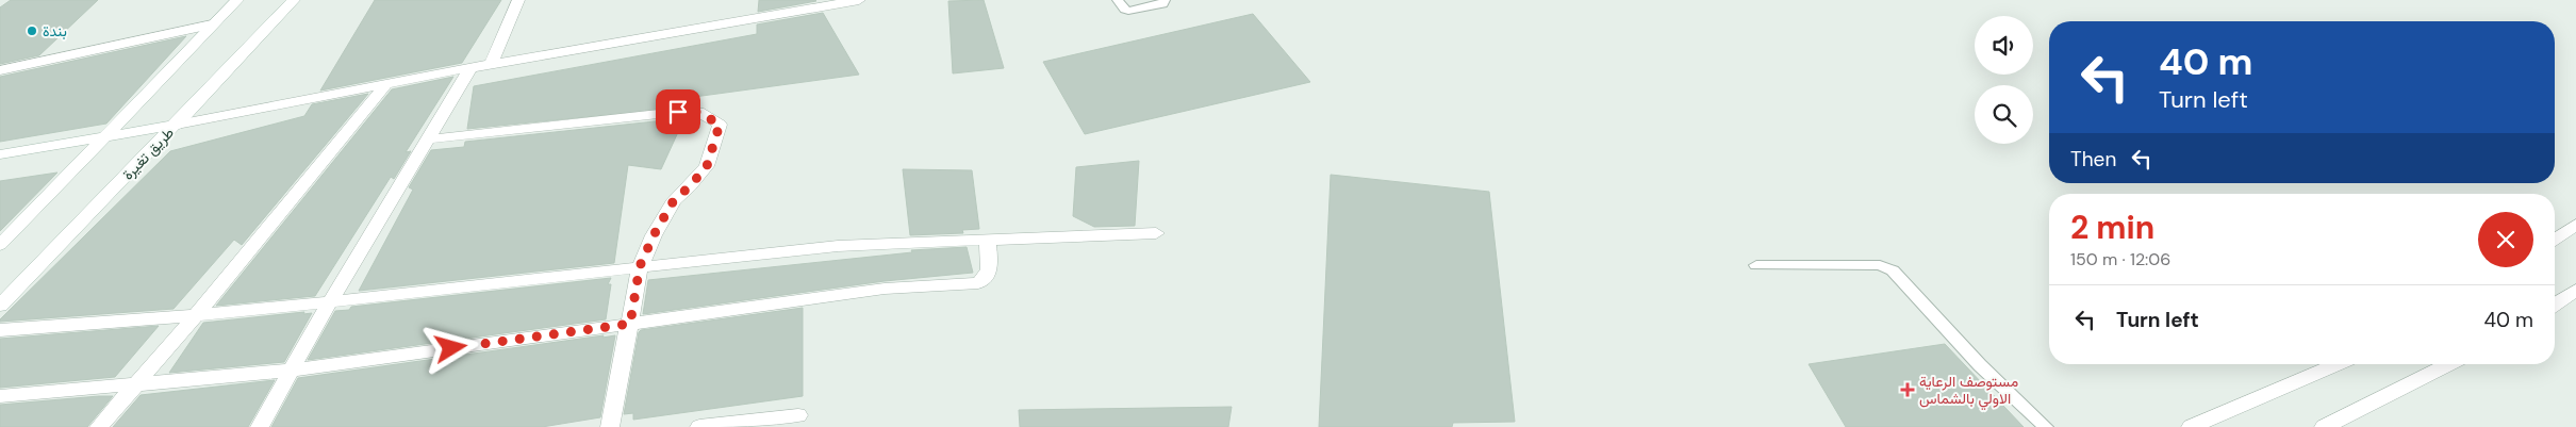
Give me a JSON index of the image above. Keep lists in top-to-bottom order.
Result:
{
  "streets": {
    "street": ["طريق تغيرة"]
  },
  "places": {
    "other": ["بندة"],
    "health": ["مستوصف الرعاية الاولي بالشماس"]
  },
  "page": {
    "turn": ["40 m", "Turn left"],
    "then": "Then",
    "heading": ["2 min", "150 m · 12:06"],
    "list": [
      {
        "name": "Turn left",
        "value": "40 m"
      }
    ]
  }
}
